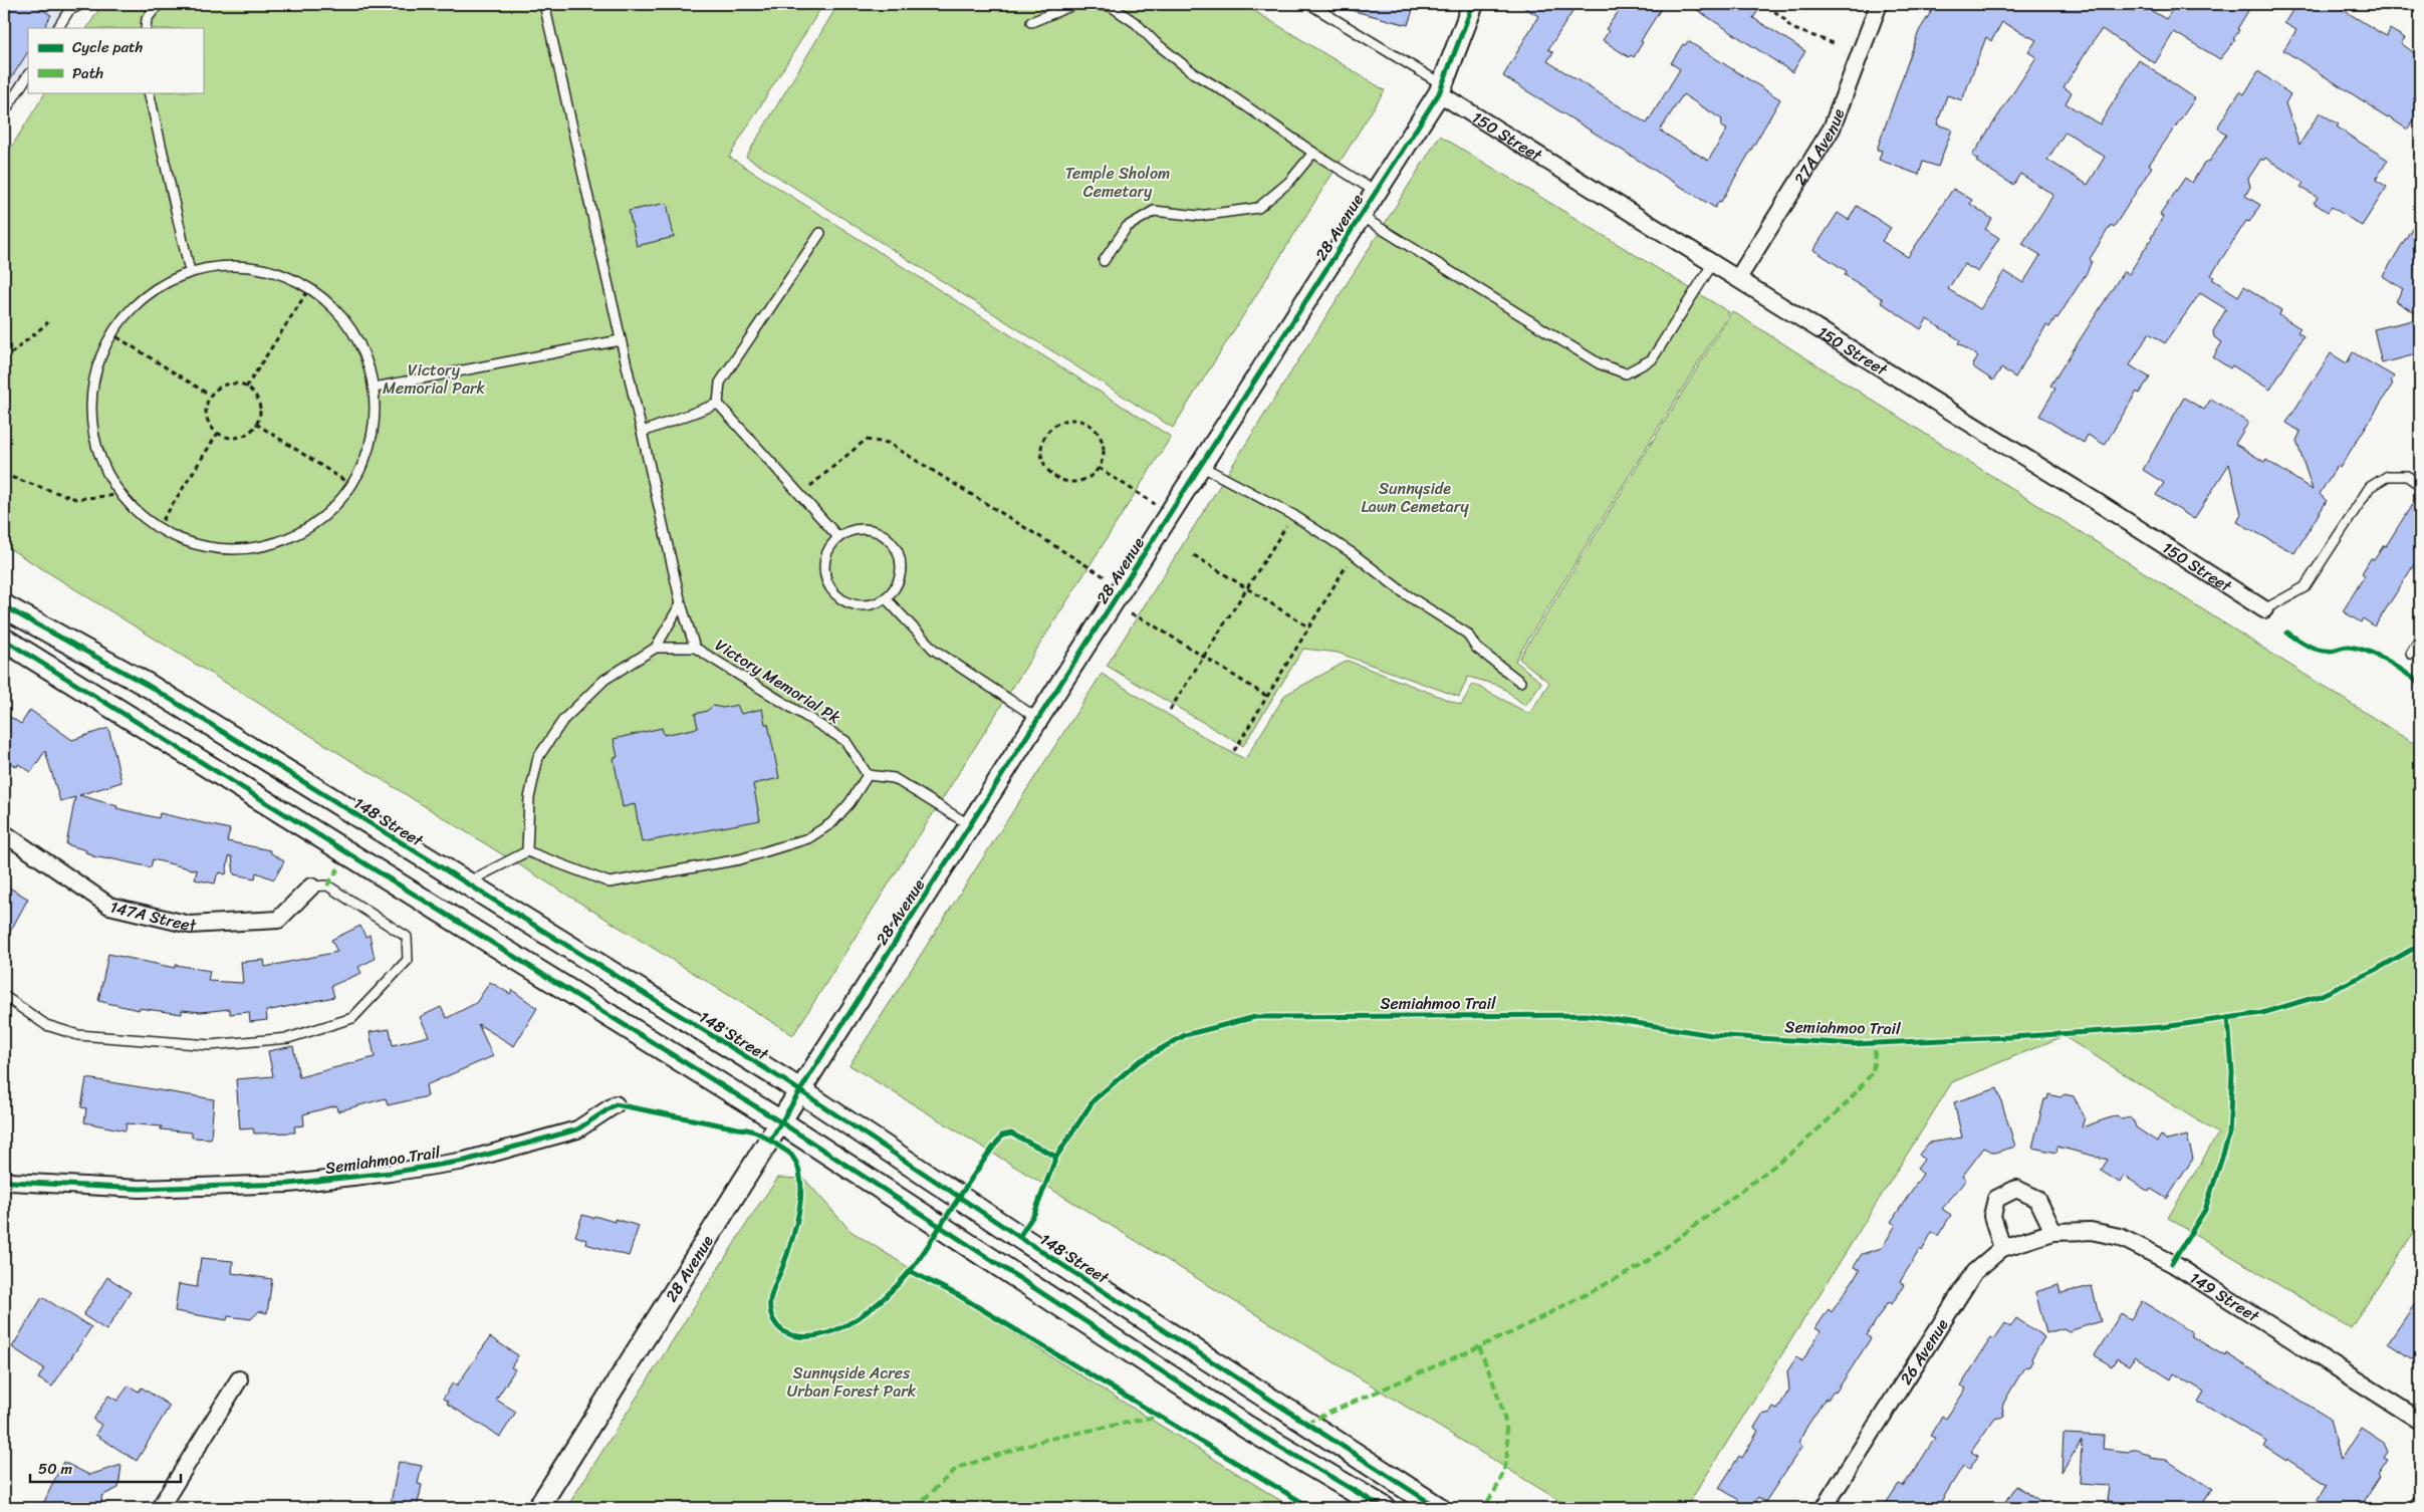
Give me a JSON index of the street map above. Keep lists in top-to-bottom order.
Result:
{
  "streets": {
    "main road": ["148 Street"],
    "street": [
      "150 Street",
      "27A Avenue",
      "28 Avenue",
      "147A Street",
      "Semiahmoo Trail",
      "149 Street",
      "26 Avenue"
    ],
    "lane": ["Victory Memorial Pk"]
  },
  "crossings": [
    ["150 Street", "27A Avenue"],
    ["150 Street", "28 Avenue"],
    ["28 Avenue", "148 Street"],
    ["149 Street", "26 Avenue"]
  ],
  "parks": [
    "Temple Sholom Cemetary",
    "Victory Memorial Park",
    "Sunnyside Lawn Cemetary",
    "Sunnyside Acres Urban Forest Park"
  ],
  "legend": ["Cycle path", "Path"],
  "scale_bar": "50 m"
}
